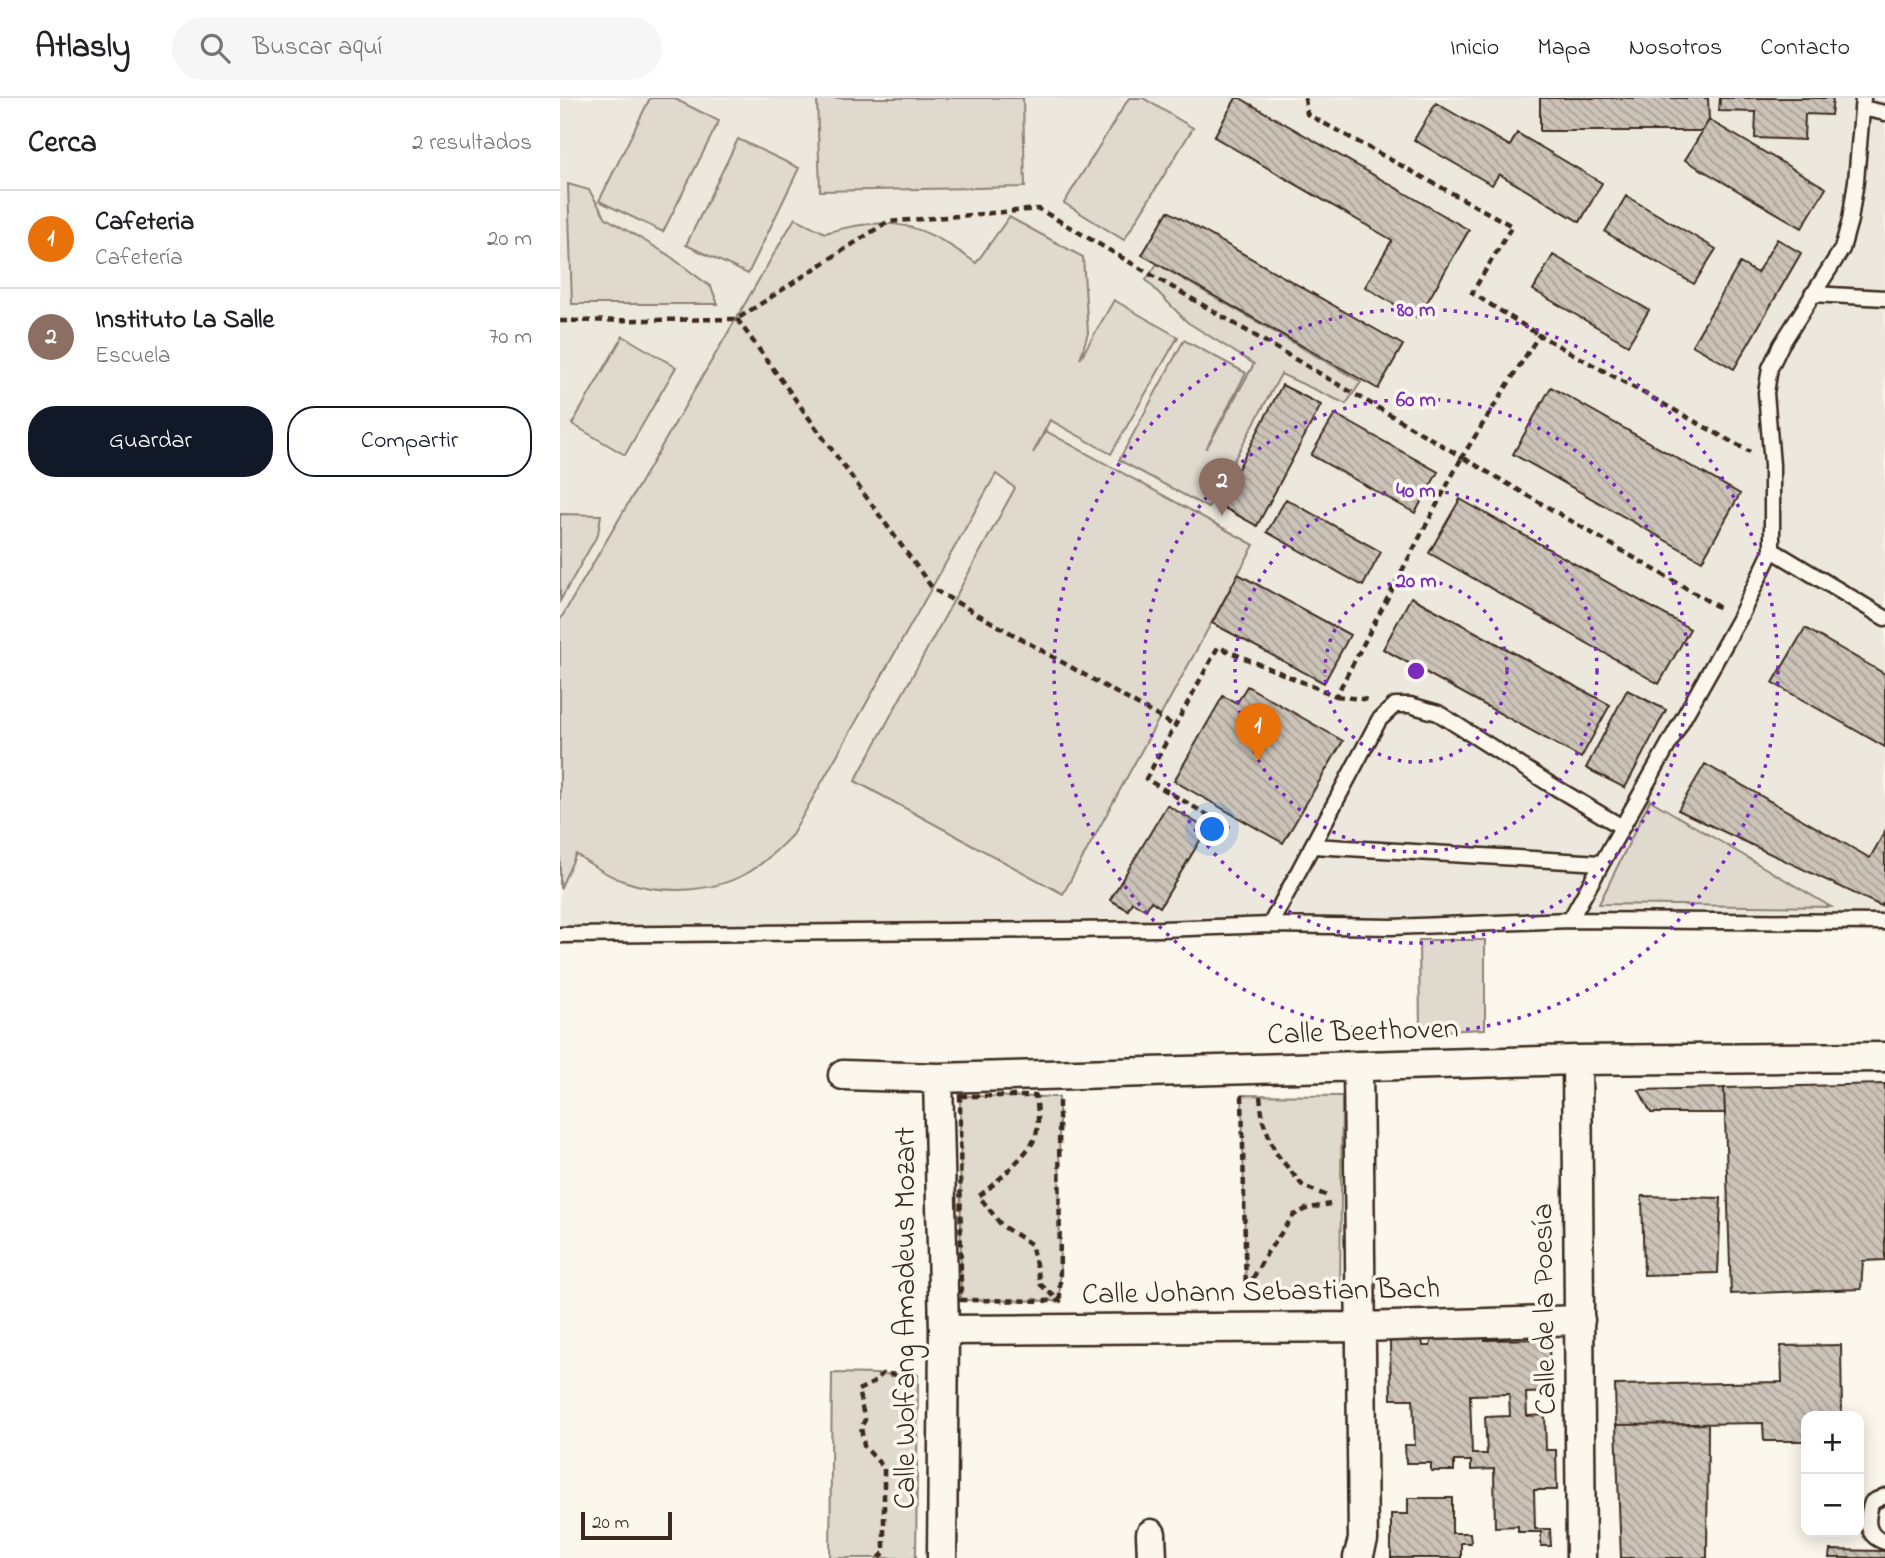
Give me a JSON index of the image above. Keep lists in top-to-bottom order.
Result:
{
  "streets": {
    "street": [
      "Calle Beethoven",
      "Calle Johann Sebastian Bach",
      "Calle de la Poesía",
      "Calle Wolfang Amadeus Mozart"
    ]
  },
  "crossings": [
    ["Calle Beethoven", "Calle de la Poesía"],
    ["Calle Beethoven", "Calle Wolfang Amadeus Mozart"],
    ["Calle Johann Sebastian Bach", "Calle de la Poesía"],
    ["Calle Johann Sebastian Bach", "Calle Wolfang Amadeus Mozart"]
  ],
  "scale_bar": "20 m",
  "page": {
    "header": "Atlasly",
    "search": "Buscar aquí",
    "nav": [
      "Inicio",
      "Mapa",
      "Nosotros",
      "Contacto"
    ],
    "heading": ["Cerca", "2 resultados"],
    "list": [
      {
        "mark": "1",
        "name": "Cafeteria",
        "note": "Cafetería",
        "value": "20 m"
      },
      {
        "mark": "2",
        "name": "Instituto La Salle",
        "note": "Escuela",
        "value": "70 m"
      }
    ],
    "buttons": ["Guardar", "Compartir"],
    "pins": ["2", "1"],
    "map_buttons": ["+", "−"],
    "scale": "20 m"
  },
  "rings": [
    "80 m",
    "60 m",
    "40 m",
    "20 m"
  ]
}
